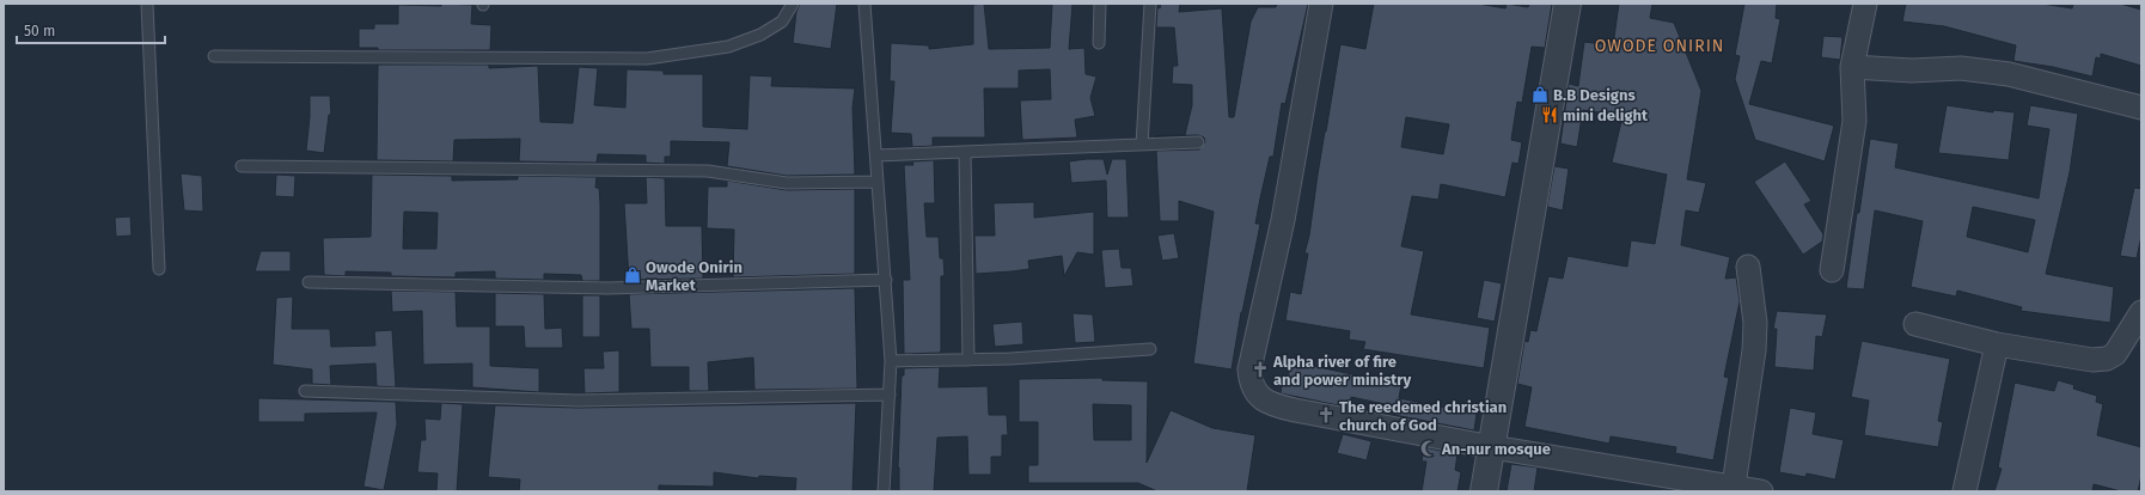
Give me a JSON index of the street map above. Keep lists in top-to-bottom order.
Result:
{
  "districts": ["OWODE ONIRIN"],
  "places": {
    "shop": ["B.B Designs", "Owode Onirin Market"],
    "restaurant": ["mini delight"],
    "church": ["Alpha river of fire and power ministry", "The reedemed christian church of God"],
    "mosque": ["An-nur mosque"]
  },
  "scale_bar": "50 m"
}
